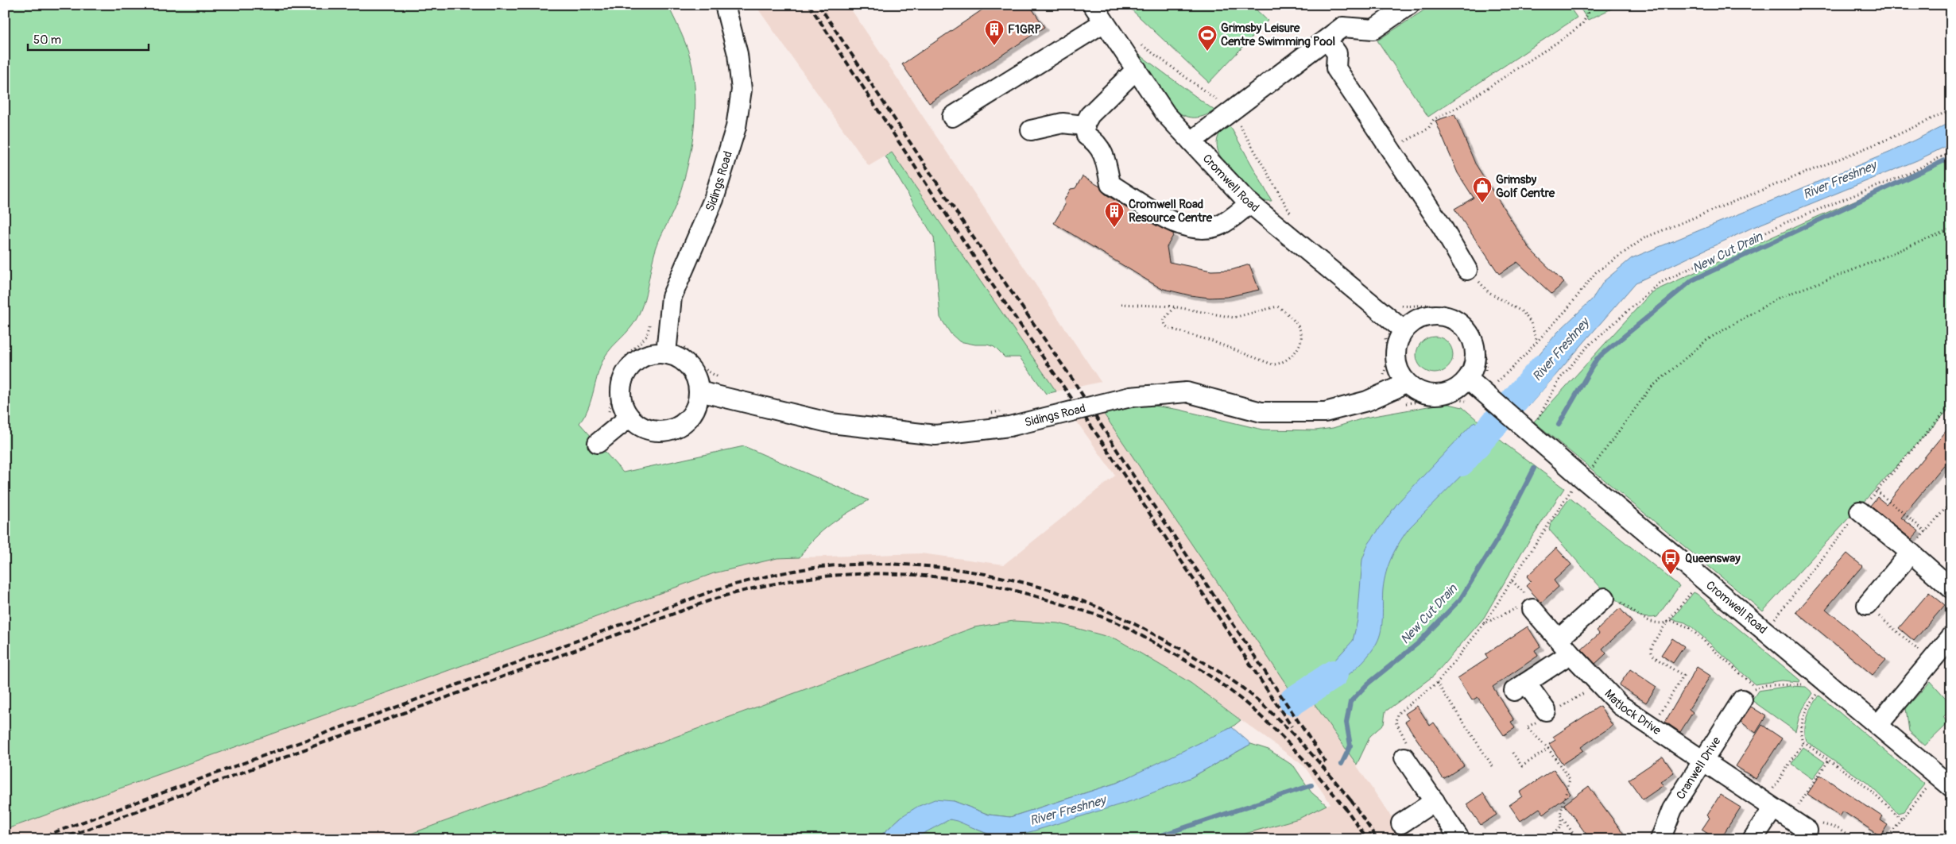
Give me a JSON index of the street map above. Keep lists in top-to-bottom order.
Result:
{
  "streets": {
    "street": [
      "Sidings Road",
      "Cromwell Road",
      "Matlock Drive",
      "Cranwell Drive"
    ]
  },
  "crossings": [
    ["Sidings Road", "Cromwell Road"],
    ["Matlock Drive", "Cranwell Drive"]
  ],
  "water": ["River Freshney", "New Cut Drain"],
  "places": {
    "building": ["F1GRP", "Cromwell Road Resource Centre"],
    "sports": ["Grimsby Leisure Centre Swimming Pool"],
    "shop": ["Grimsby Golf Centre"],
    "bus stop": ["Queensway"]
  },
  "scale_bar": "50 m"
}
